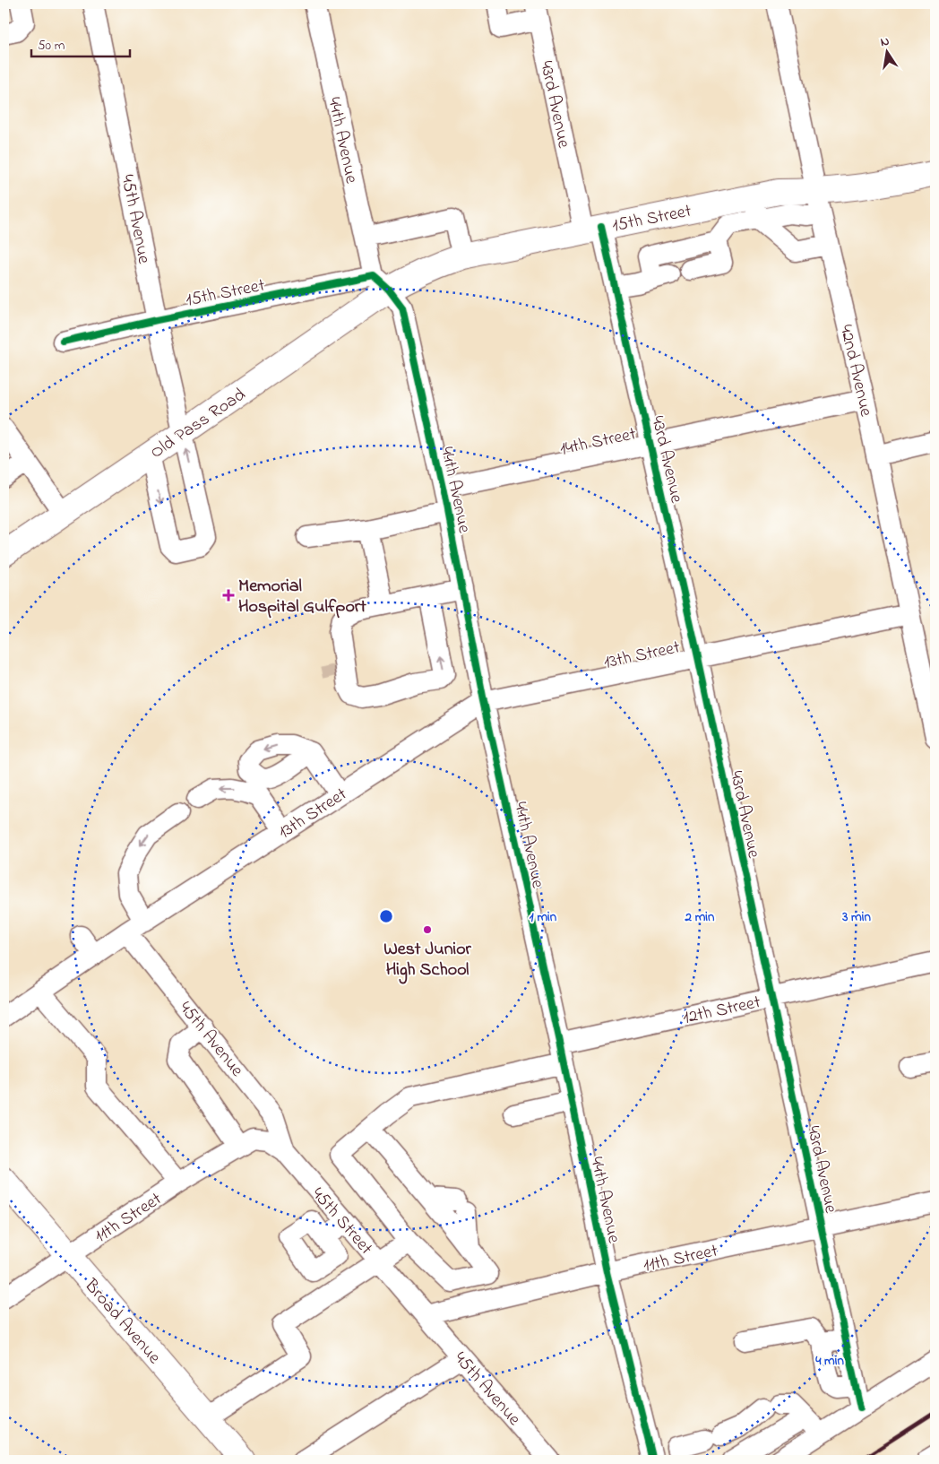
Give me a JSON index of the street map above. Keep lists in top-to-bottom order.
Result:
{
  "streets": {
    "main road": ["15th Street", "Old Pass Road", "Broad Avenue"],
    "street": [
      "43rd Avenue",
      "44th Avenue",
      "45th Avenue",
      "42nd Avenue",
      "14th Street",
      "13th Street",
      "12th Street",
      "11th Street",
      "45th Street"
    ]
  },
  "crossings": [
    ["43rd Avenue", "15th Street"],
    ["43rd Avenue", "14th Street"],
    ["43rd Avenue", "13th Street"],
    ["43rd Avenue", "12th Street"],
    ["43rd Avenue", "11th Street"],
    ["44th Avenue", "15th Street"],
    ["44th Avenue", "Old Pass Road"],
    ["44th Avenue", "14th Street"],
    ["44th Avenue", "13th Street"],
    ["44th Avenue", "12th Street"],
    ["44th Avenue", "11th Street"],
    ["15th Street", "45th Avenue"],
    ["15th Street", "42nd Avenue"],
    ["15th Street", "Old Pass Road"],
    ["45th Avenue", "Old Pass Road"],
    ["45th Avenue", "13th Street"],
    ["45th Avenue", "11th Street"],
    ["45th Avenue", "45th Street"],
    ["42nd Avenue", "14th Street"],
    ["42nd Avenue", "13th Street"],
    ["11th Street", "45th Street"],
    ["11th Street", "Broad Avenue"]
  ],
  "places": {
    "health": ["Memorial Hospital Gulfport"],
    "other": ["West Junior High School"]
  },
  "scale_bar": "50 m",
  "north": "top",
  "rings": [
    "1 min",
    "2 min",
    "3 min",
    "4 min"
  ]
}
